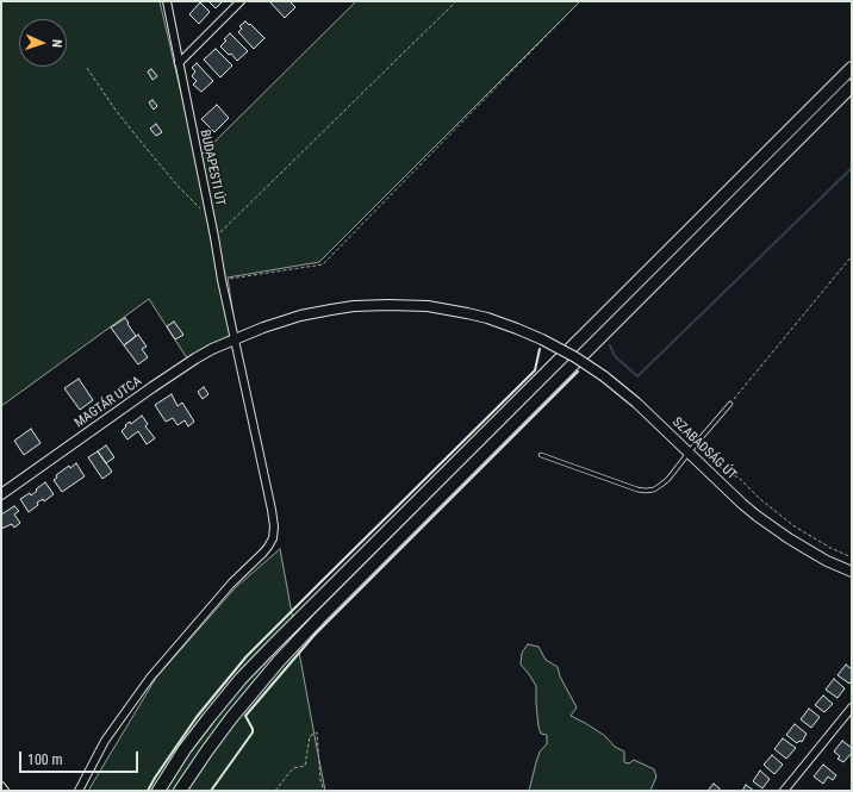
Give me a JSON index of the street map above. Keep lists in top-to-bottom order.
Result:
{
  "streets": {
    "street": ["BUDAPESTI ÚT", "MAGTÁR UTCA", "SZABADSÁG ÚT"]
  },
  "crossings": [
    ["BUDAPESTI ÚT", "MAGTÁR UTCA"],
    ["MAGTÁR UTCA", "SZABADSÁG ÚT"]
  ],
  "scale_bar": "100 m",
  "north": "right"
}
